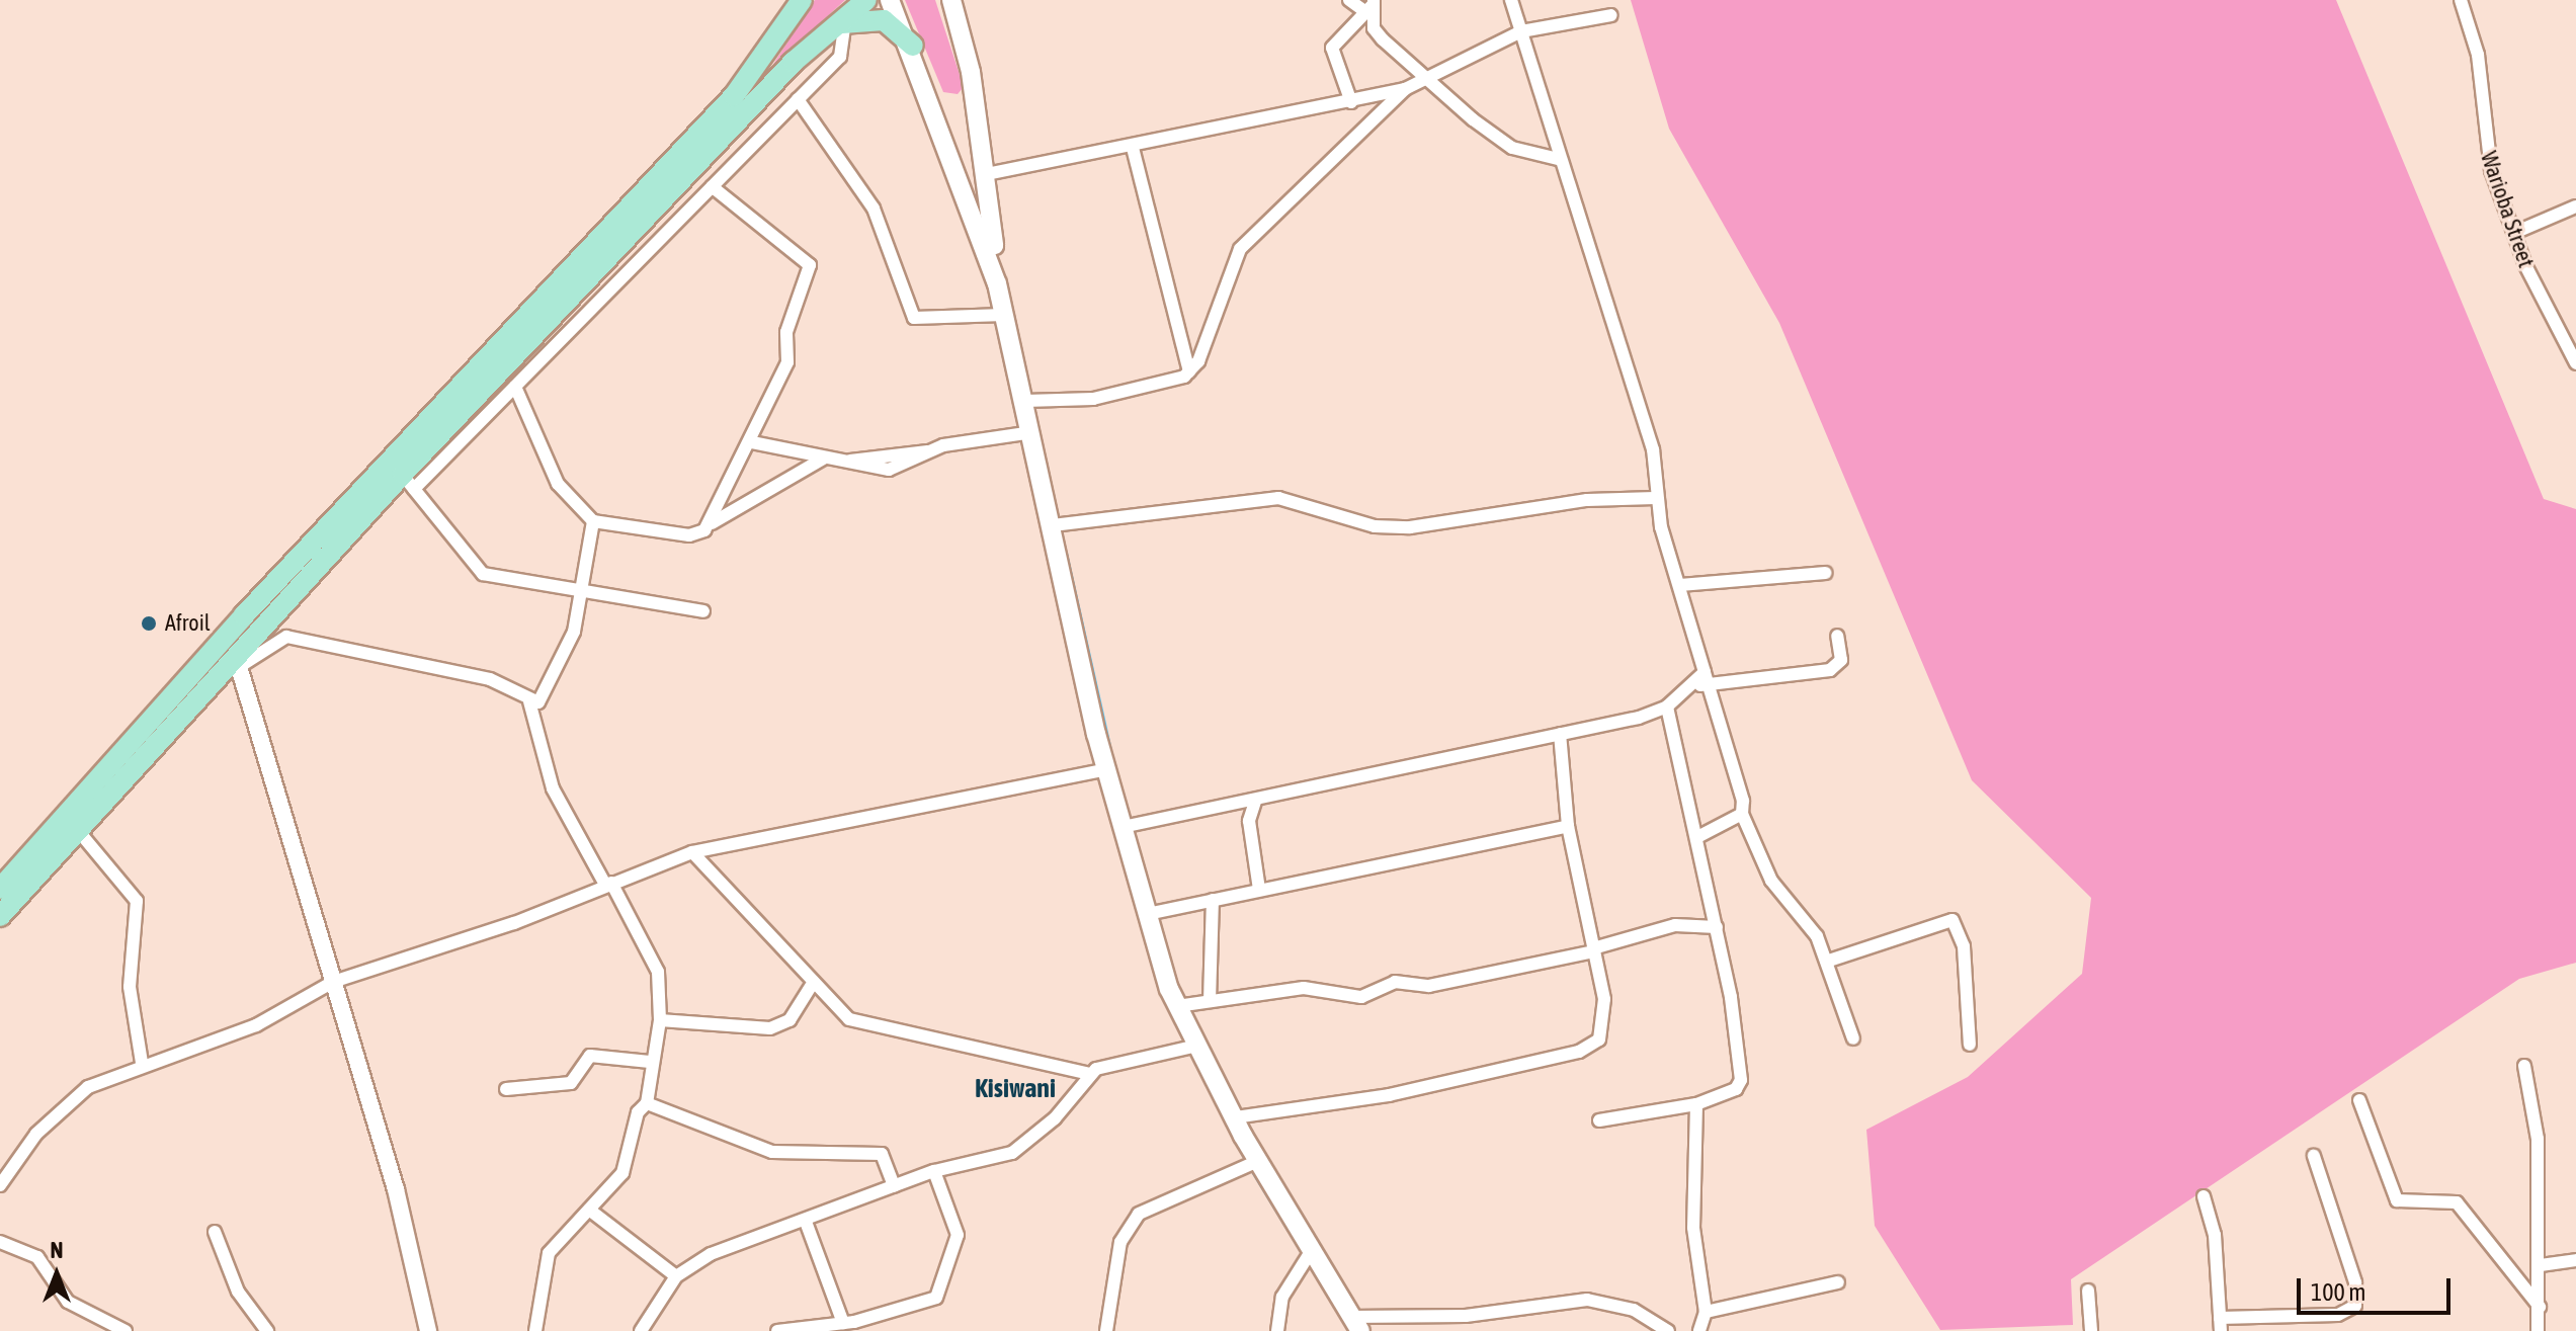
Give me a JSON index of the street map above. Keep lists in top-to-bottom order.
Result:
{
  "streets": {
    "street": ["Warioba Street"]
  },
  "districts": ["Kisiwani"],
  "places": ["Afroil"],
  "scale_bar": "100 m",
  "north": "top"
}
